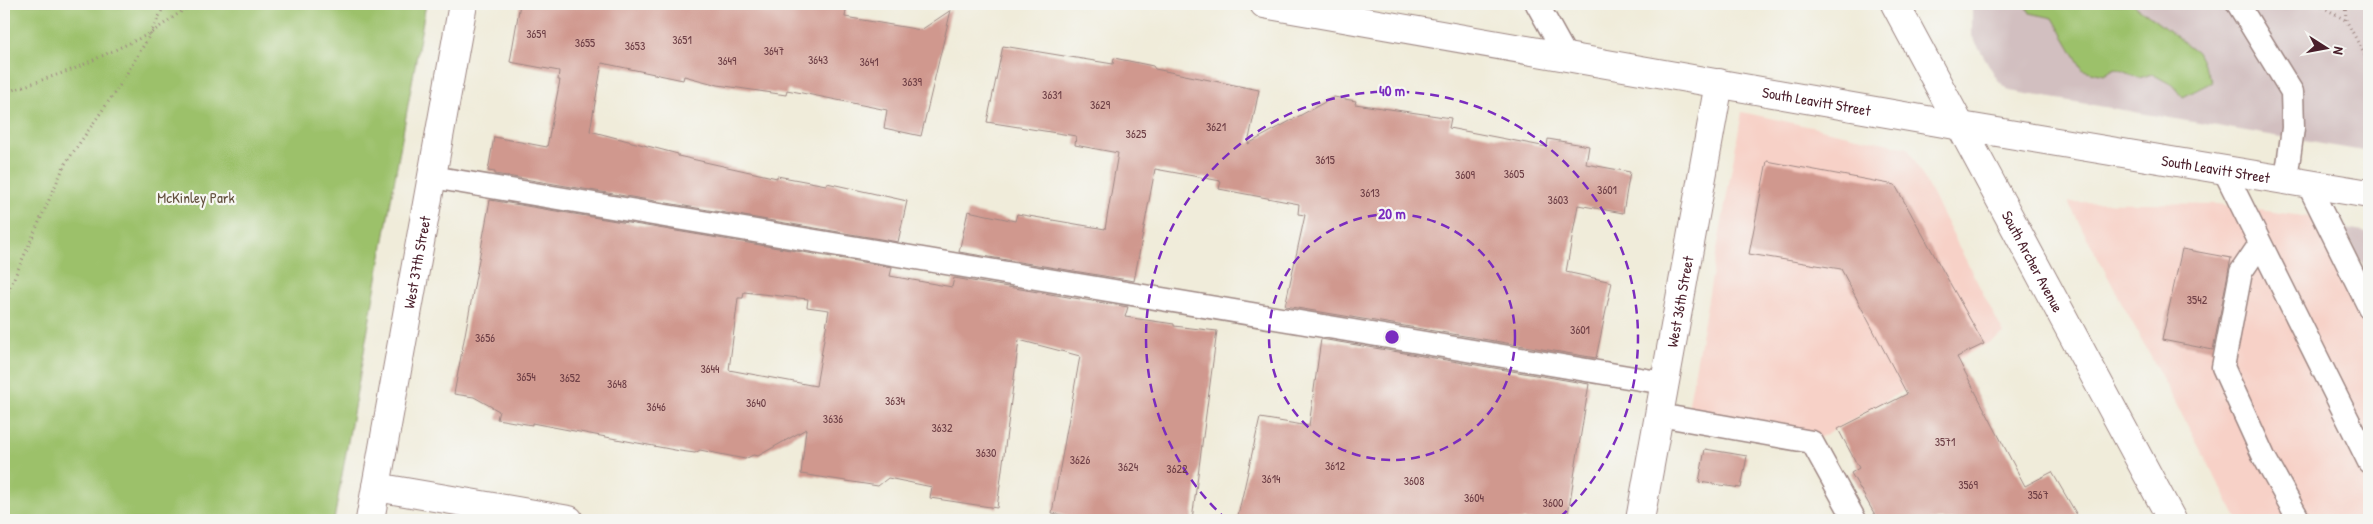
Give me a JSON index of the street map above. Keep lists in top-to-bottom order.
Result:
{
  "streets": {
    "street": [
      "South Leavitt Street",
      "West 37th Street",
      "South Archer Avenue",
      "West 36th Street"
    ]
  },
  "crossings": [
    ["South Leavitt Street", "South Archer Avenue"],
    ["South Leavitt Street", "West 36th Street"]
  ],
  "parks": ["McKinley Park"],
  "house_numbers": [
    "3659",
    "3651",
    "3655",
    "3653",
    "3647",
    "3643",
    "3649",
    "3641",
    "3639",
    "3631",
    "3629",
    "3621",
    "3625",
    "3615",
    "3605",
    "3609",
    "3601",
    "3613",
    "3603",
    "3542",
    "3601",
    "3656",
    "3644",
    "3654",
    "3652",
    "3648",
    "3634",
    "3640",
    "3646",
    "3636",
    "3632",
    "3571",
    "3630",
    "3626",
    "3612",
    "3624",
    "3622",
    "3614",
    "3608",
    "3569",
    "3567",
    "3604",
    "3600"
  ],
  "north": "right",
  "rings": ["40 m", "20 m"]
}
